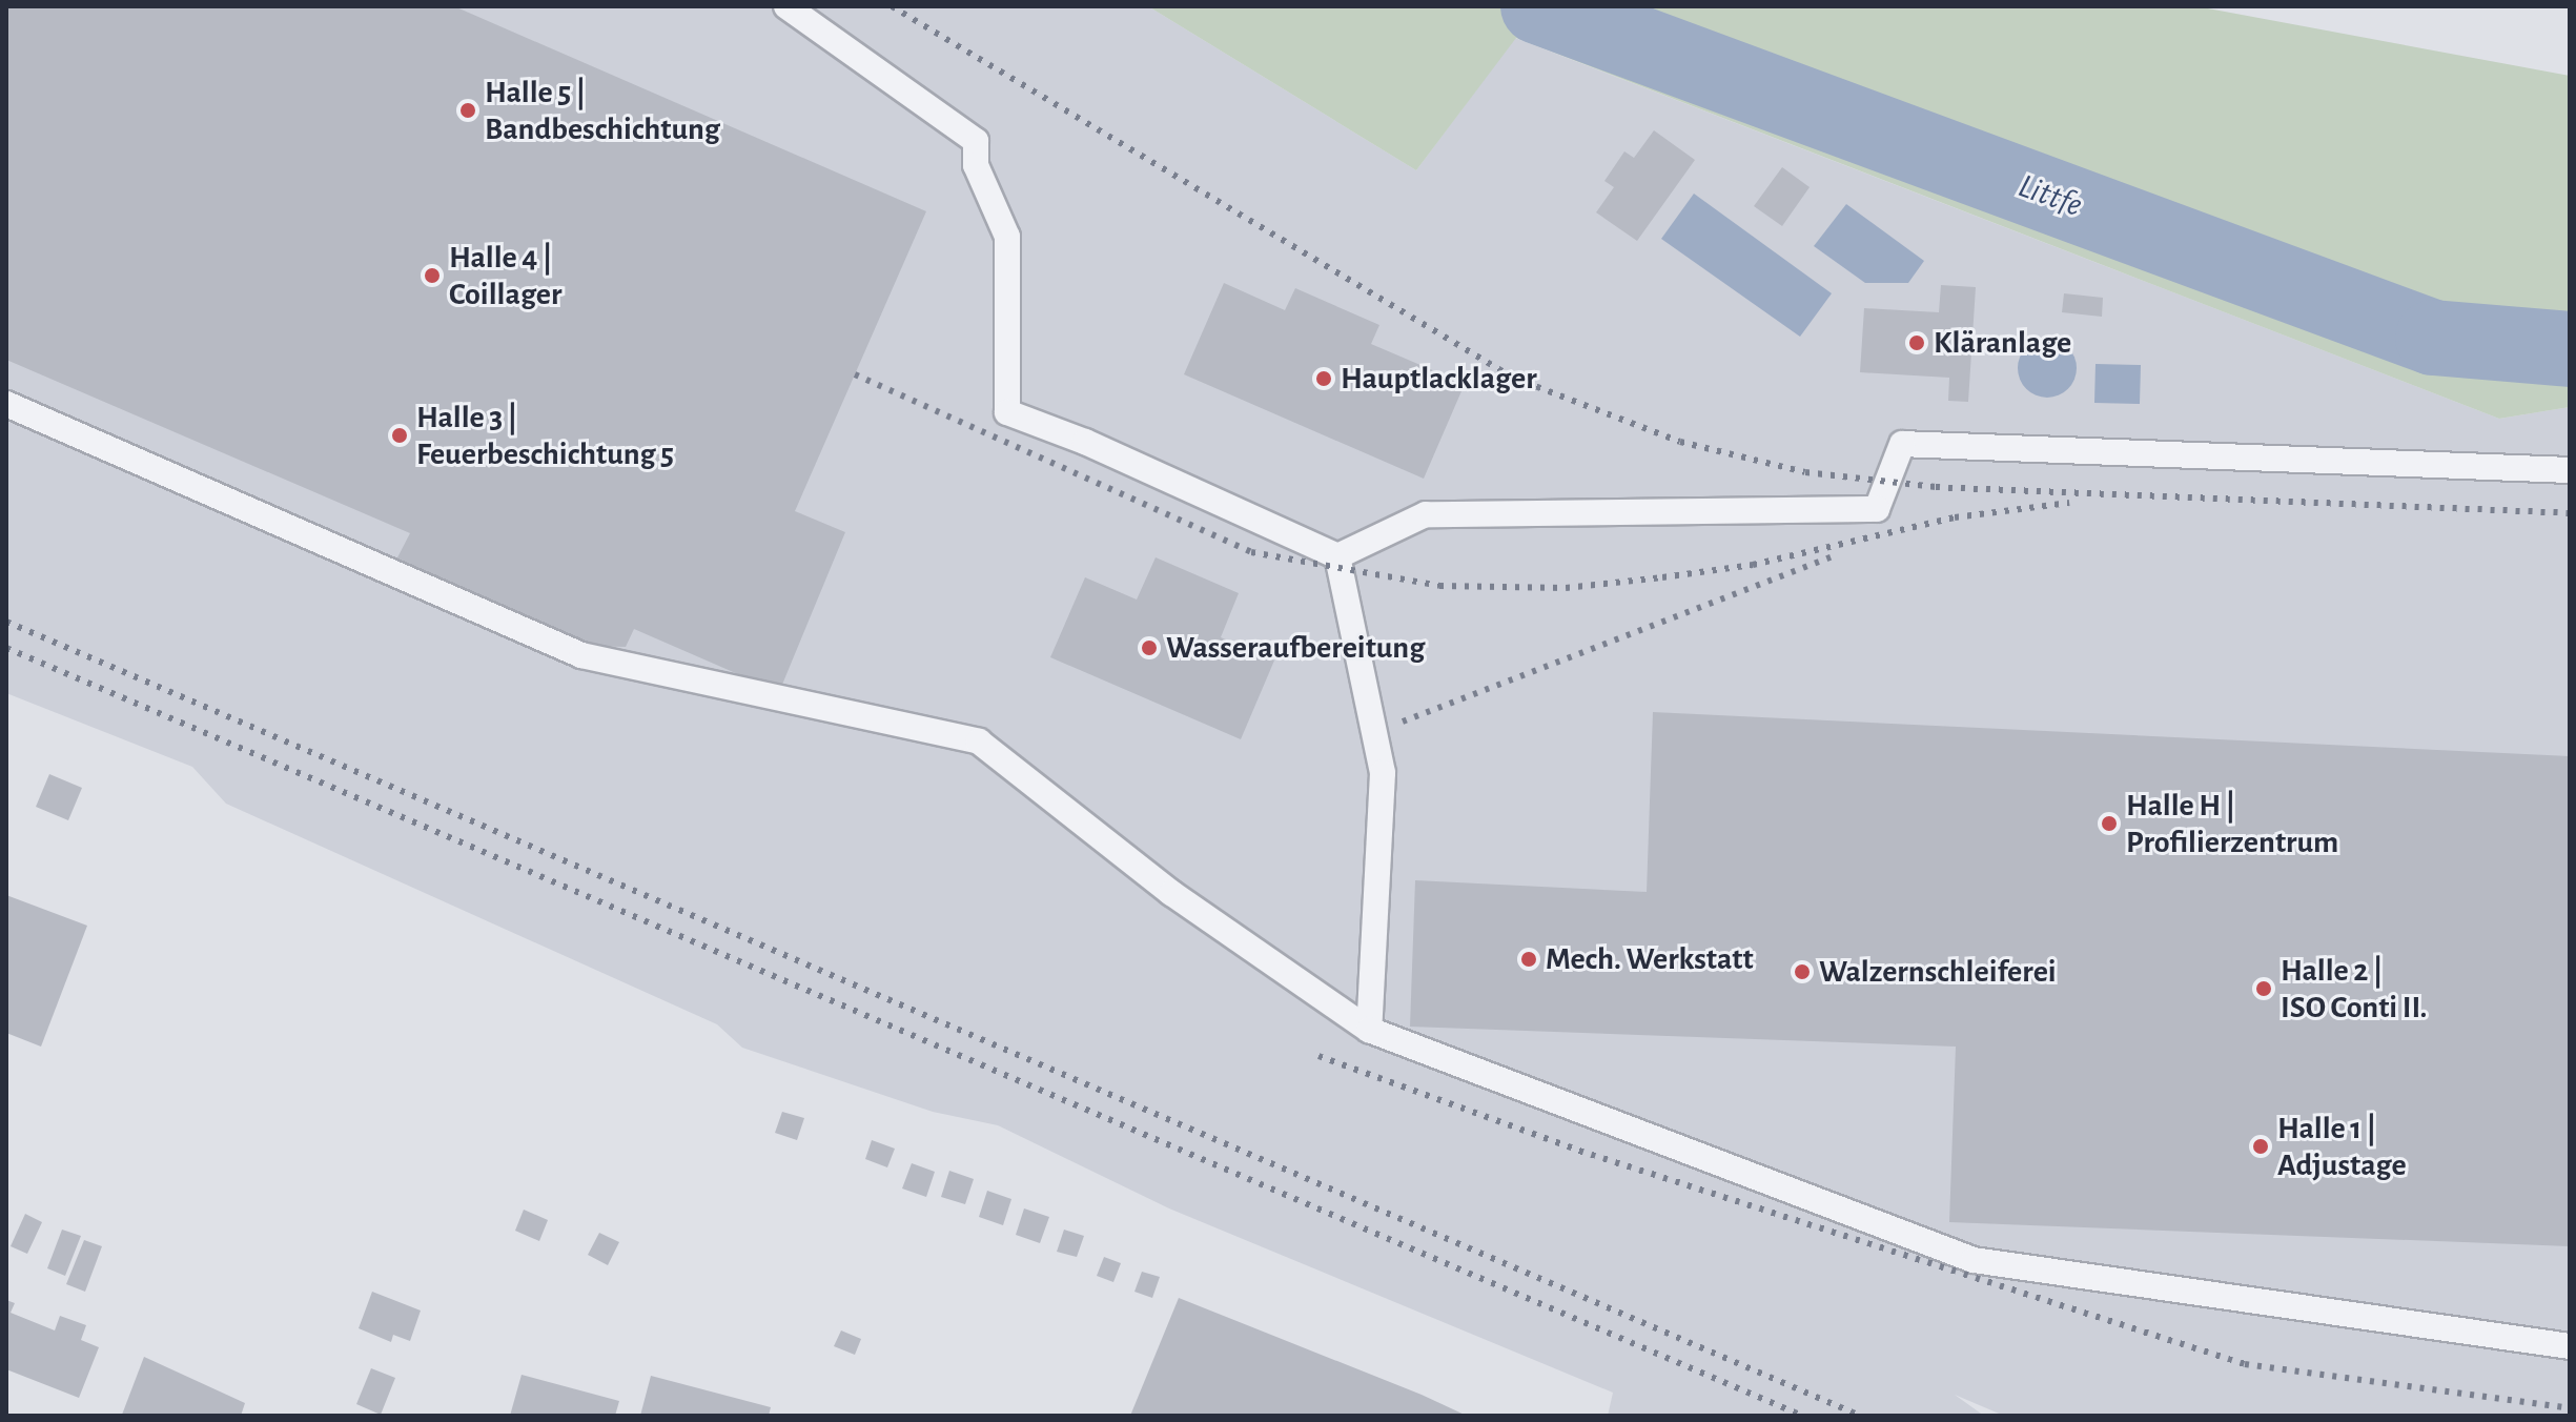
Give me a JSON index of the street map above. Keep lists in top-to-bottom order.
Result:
{
  "water": ["Littfe"],
  "places": [
    "Halle 5 | Bandbeschichtung",
    "Halle 4 | Coillager",
    "Kläranlage",
    "Hauptlacklager",
    "Halle 3 | Feuerbeschichtung 5",
    "Wasseraufbereitung",
    "Halle H | Profilierzentrum",
    "Mech. Werkstatt",
    "Walzernschleiferei",
    "Halle 2 | ISO Conti II.",
    "Halle 1 | Adjustage"
  ]
}
